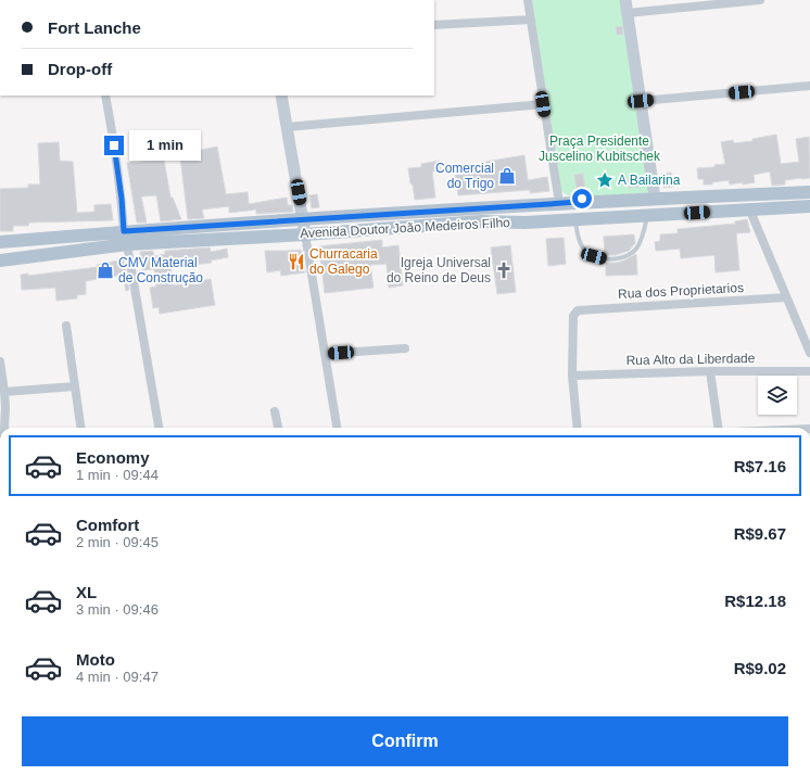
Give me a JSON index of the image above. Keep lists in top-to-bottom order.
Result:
{
  "streets": {
    "main road": ["Avenida Doutor João Medeiros Filho"],
    "street": ["Rua dos Proprietarios", "Rua Alto da Liberdade"]
  },
  "crossings": [
    ["Rua dos Proprietarios", "Rua Alto da Liberdade"]
  ],
  "parks": ["Praça Presidente Juscelino Kubitschek"],
  "places": {
    "shop": ["Comercial do Trigo", "CMV Material de Construção"],
    "place": ["A Bailarina"],
    "restaurant": ["Churracaria do Galego"],
    "church": ["Igreja Universal do Reino de Deus"]
  },
  "page": {
    "banner": ["Fort Lanche", "Drop-off"],
    "bubble": "1 min",
    "list": [
      {
        "name": "Economy",
        "note": "1 min · 09:44",
        "value": "R$7.16"
      },
      {
        "name": "Comfort",
        "note": "2 min · 09:45",
        "value": "R$9.67"
      },
      {
        "name": "XL",
        "note": "3 min · 09:46",
        "value": "R$12.18"
      },
      {
        "name": "Moto",
        "note": "4 min · 09:47",
        "value": "R$9.02"
      }
    ],
    "buttons": "Confirm"
  }
}
